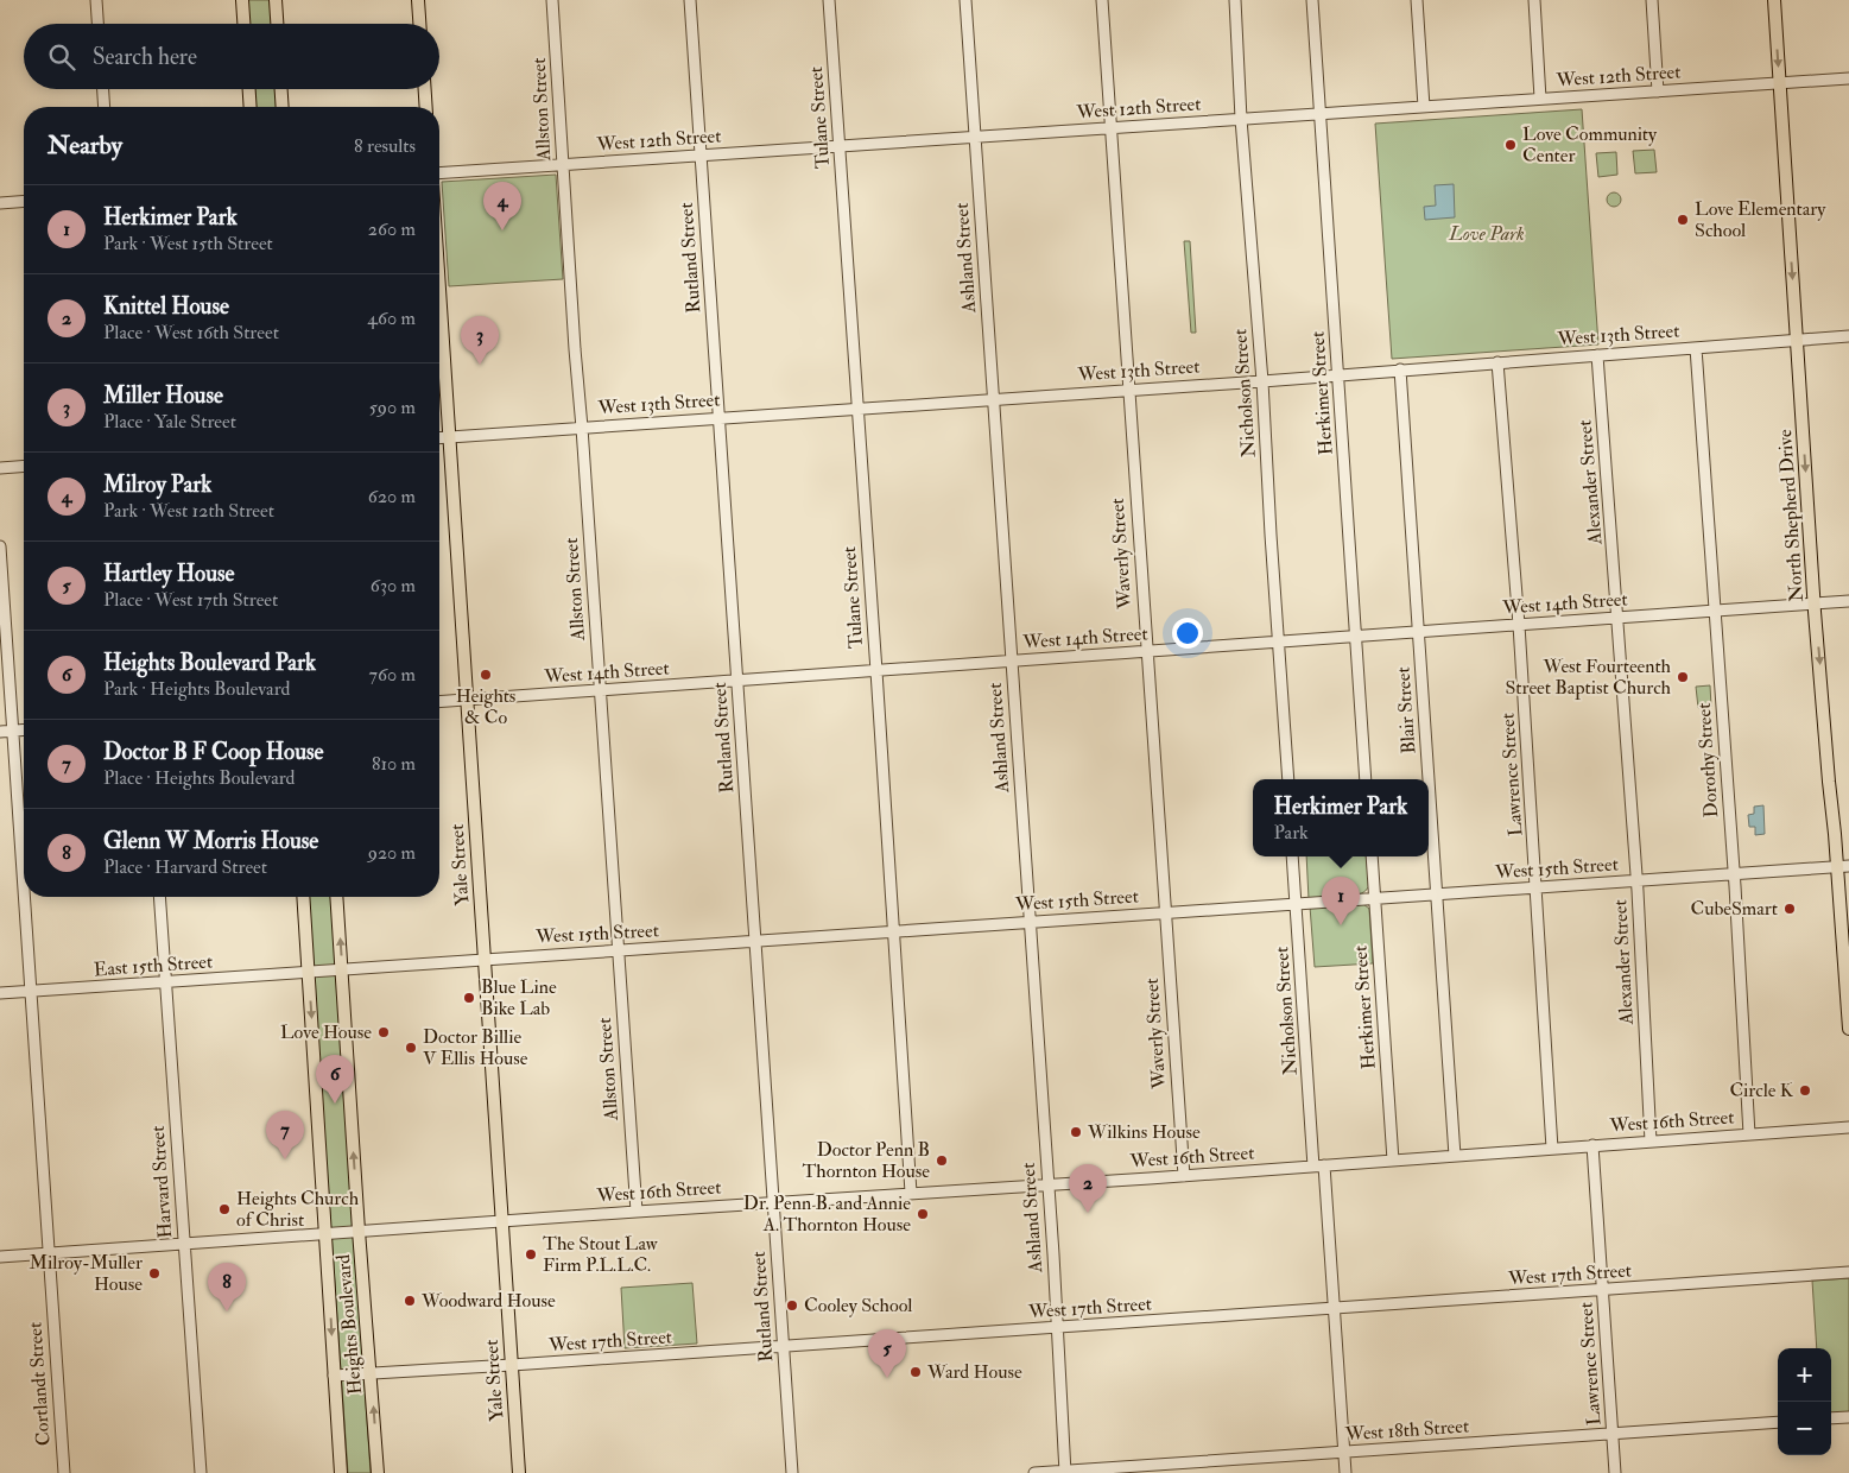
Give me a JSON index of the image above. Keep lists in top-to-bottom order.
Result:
{
  "streets": {
    "main road": ["North Shepherd Drive", "Yale Street", "Heights Boulevard"],
    "street": [
      "West 12th Street",
      "Allston Street",
      "Tulane Street",
      "Rutland Street",
      "Ashland Street",
      "West 13th Street",
      "Nicholson Street",
      "Herkimer Street",
      "Alexander Street",
      "Waverly Street",
      "West 14th Street",
      "Blair Street",
      "Dorothy Street",
      "Lawrence Street",
      "West 15th Street",
      "East 15th Street",
      "West 16th Street",
      "Harvard Street",
      "West 17th Street",
      "Cortlandt Street",
      "West 18th Street"
    ]
  },
  "crossings": [
    ["West 12th Street", "Allston Street"],
    ["West 12th Street", "Tulane Street"],
    ["West 12th Street", "Rutland Street"],
    ["West 12th Street", "Ashland Street"],
    ["West 12th Street", "Nicholson Street"],
    ["West 12th Street", "Herkimer Street"],
    ["West 12th Street", "North Shepherd Drive"],
    ["West 12th Street", "Waverly Street"],
    ["Allston Street", "West 13th Street"],
    ["Allston Street", "West 14th Street"],
    ["Allston Street", "West 15th Street"],
    ["Allston Street", "West 16th Street"],
    ["Tulane Street", "West 13th Street"],
    ["Tulane Street", "West 14th Street"],
    ["Tulane Street", "West 15th Street"],
    ["Tulane Street", "West 16th Street"],
    ["Rutland Street", "West 13th Street"],
    ["Rutland Street", "West 14th Street"],
    ["Rutland Street", "West 15th Street"],
    ["Rutland Street", "West 16th Street"],
    ["Rutland Street", "West 17th Street"],
    ["Ashland Street", "West 13th Street"],
    ["Ashland Street", "West 14th Street"],
    ["Ashland Street", "West 15th Street"],
    ["Ashland Street", "West 16th Street"],
    ["Ashland Street", "West 17th Street"],
    ["Ashland Street", "West 18th Street"],
    ["West 13th Street", "Nicholson Street"],
    ["West 13th Street", "Herkimer Street"],
    ["West 13th Street", "Alexander Street"],
    ["West 13th Street", "North Shepherd Drive"],
    ["West 13th Street", "Waverly Street"],
    ["West 13th Street", "Blair Street"],
    ["West 13th Street", "Dorothy Street"],
    ["West 13th Street", "Lawrence Street"],
    ["West 13th Street", "Yale Street"],
    ["Nicholson Street", "West 14th Street"],
    ["Nicholson Street", "West 15th Street"],
    ["Nicholson Street", "West 16th Street"],
    ["Nicholson Street", "West 17th Street"],
    ["Nicholson Street", "West 18th Street"],
    ["Herkimer Street", "West 14th Street"],
    ["Herkimer Street", "West 15th Street"],
    ["Herkimer Street", "West 16th Street"],
    ["Alexander Street", "West 14th Street"],
    ["Alexander Street", "West 15th Street"],
    ["Alexander Street", "West 16th Street"],
    ["North Shepherd Drive", "West 14th Street"],
    ["North Shepherd Drive", "West 15th Street"],
    ["Waverly Street", "West 14th Street"],
    ["Waverly Street", "West 15th Street"],
    ["Waverly Street", "West 16th Street"],
    ["West 14th Street", "Blair Street"],
    ["West 14th Street", "Dorothy Street"],
    ["West 14th Street", "Lawrence Street"],
    ["West 14th Street", "Yale Street"],
    ["Blair Street", "West 15th Street"],
    ["Blair Street", "West 16th Street"],
    ["Dorothy Street", "West 15th Street"],
    ["Dorothy Street", "West 16th Street"],
    ["Lawrence Street", "West 15th Street"],
    ["Lawrence Street", "West 16th Street"],
    ["Lawrence Street", "West 17th Street"],
    ["Lawrence Street", "West 18th Street"],
    ["Yale Street", "West 15th Street"],
    ["Yale Street", "West 16th Street"],
    ["Yale Street", "West 17th Street"],
    ["West 15th Street", "East 15th Street"],
    ["West 15th Street", "Heights Boulevard"],
    ["East 15th Street", "Harvard Street"],
    ["East 15th Street", "Heights Boulevard"],
    ["East 15th Street", "Cortlandt Street"],
    ["West 16th Street", "Harvard Street"],
    ["West 16th Street", "Heights Boulevard"],
    ["West 16th Street", "Cortlandt Street"],
    ["West 17th Street", "Heights Boulevard"]
  ],
  "one_way": ["North Shepherd Drive"],
  "parks": ["Love Park"],
  "places": [
    "Love Community Center",
    "Love Elementary School",
    "Heights & Co",
    "West Fourteenth Street Baptist Church",
    "CubeSmart",
    "Blue Line Bike Lab",
    "Love House",
    "Doctor Billie V Ellis House",
    "Circle K",
    "Wilkins House",
    "Doctor Penn B Thornton House",
    "Heights Church of Christ",
    "Dr. Penn B. and Annie A. Thornton House",
    "The Stout Law Firm P.L.L.C.",
    "Milroy-Muller House",
    "Woodward House",
    "Cooley School",
    "Ward House"
  ],
  "page": {
    "search": "Search here",
    "heading": ["Nearby", "8 results"],
    "pins": [
      "4",
      "3",
      "1",
      "6",
      "7",
      "2",
      "8",
      "5"
    ],
    "list": [
      {
        "mark": "1",
        "name": "Herkimer Park",
        "note": "Park · West 15th Street",
        "value": "260 m"
      },
      {
        "mark": "2",
        "name": "Knittel House",
        "note": "Place · West 16th Street",
        "value": "460 m"
      },
      {
        "mark": "3",
        "name": "Miller House",
        "note": "Place · Yale Street",
        "value": "590 m"
      },
      {
        "mark": "4",
        "name": "Milroy Park",
        "note": "Park · West 12th Street",
        "value": "620 m"
      },
      {
        "mark": "5",
        "name": "Hartley House",
        "note": "Place · West 17th Street",
        "value": "630 m"
      },
      {
        "mark": "6",
        "name": "Heights Boulevard Park",
        "note": "Park · Heights Boulevard",
        "value": "760 m"
      },
      {
        "mark": "7",
        "name": "Doctor B F Coop House",
        "note": "Place · Heights Boulevard",
        "value": "810 m"
      },
      {
        "mark": "8",
        "name": "Glenn W Morris House",
        "note": "Place · Harvard Street",
        "value": "920 m"
      }
    ],
    "popup": ["Herkimer Park", "Park"],
    "map_buttons": ["+", "−"]
  }
}
